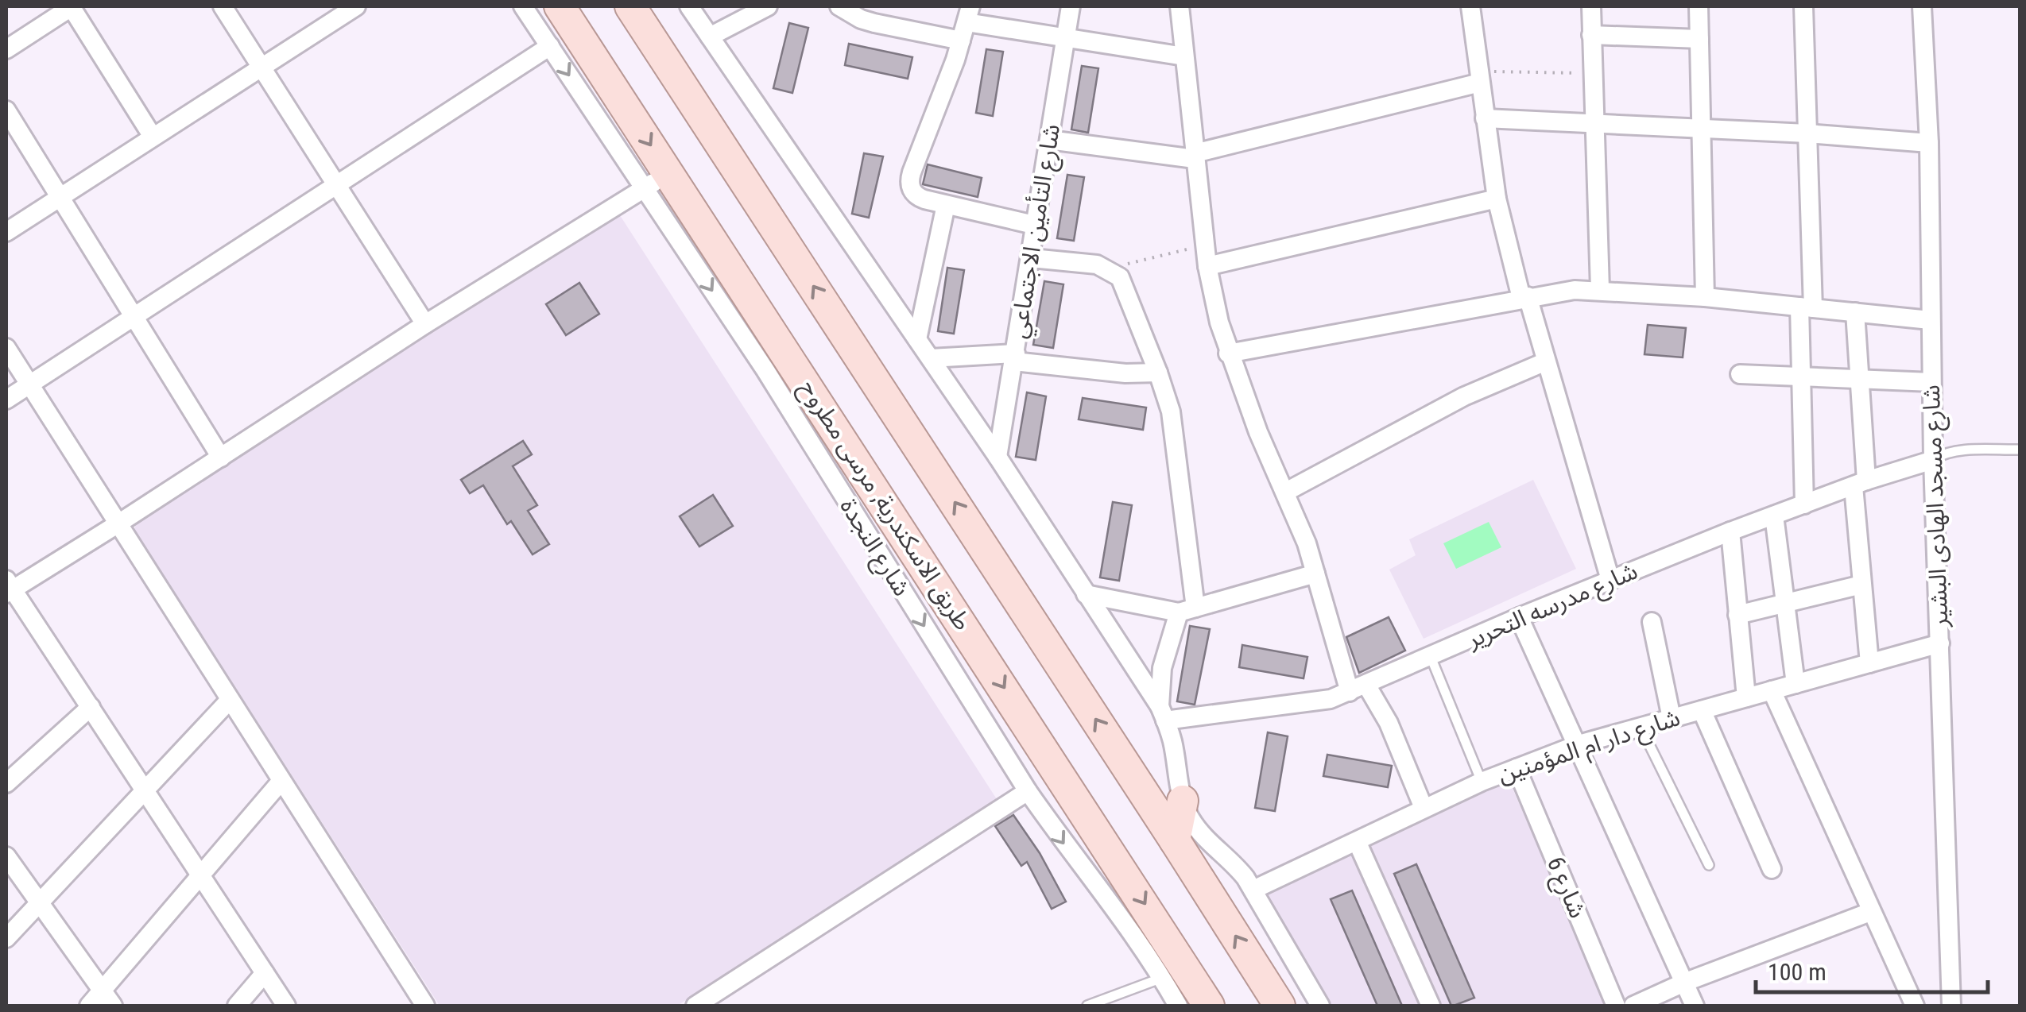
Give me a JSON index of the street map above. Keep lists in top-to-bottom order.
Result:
{
  "streets": {
    "main road": ["طريق الاسكندرية, مرسى مطروح"],
    "street": [
      "شارع التأمين الاجتماعي",
      "شارع مسجد الهادى البشير",
      "شارع النجدة",
      "شارع مدرسه التحرير",
      "شارع دار ام المؤمنين",
      "شارع 6"
    ]
  },
  "crossings": [
    ["طريق الاسكندرية, مرسى مطروح", "شارع النجدة"],
    ["شارع مسجد الهادى البشير", "شارع مدرسه التحرير"],
    ["شارع مسجد الهادى البشير", "شارع دار ام المؤمنين"],
    ["شارع دار ام المؤمنين", "شارع 6"]
  ],
  "scale_bar": "100 m"
}
